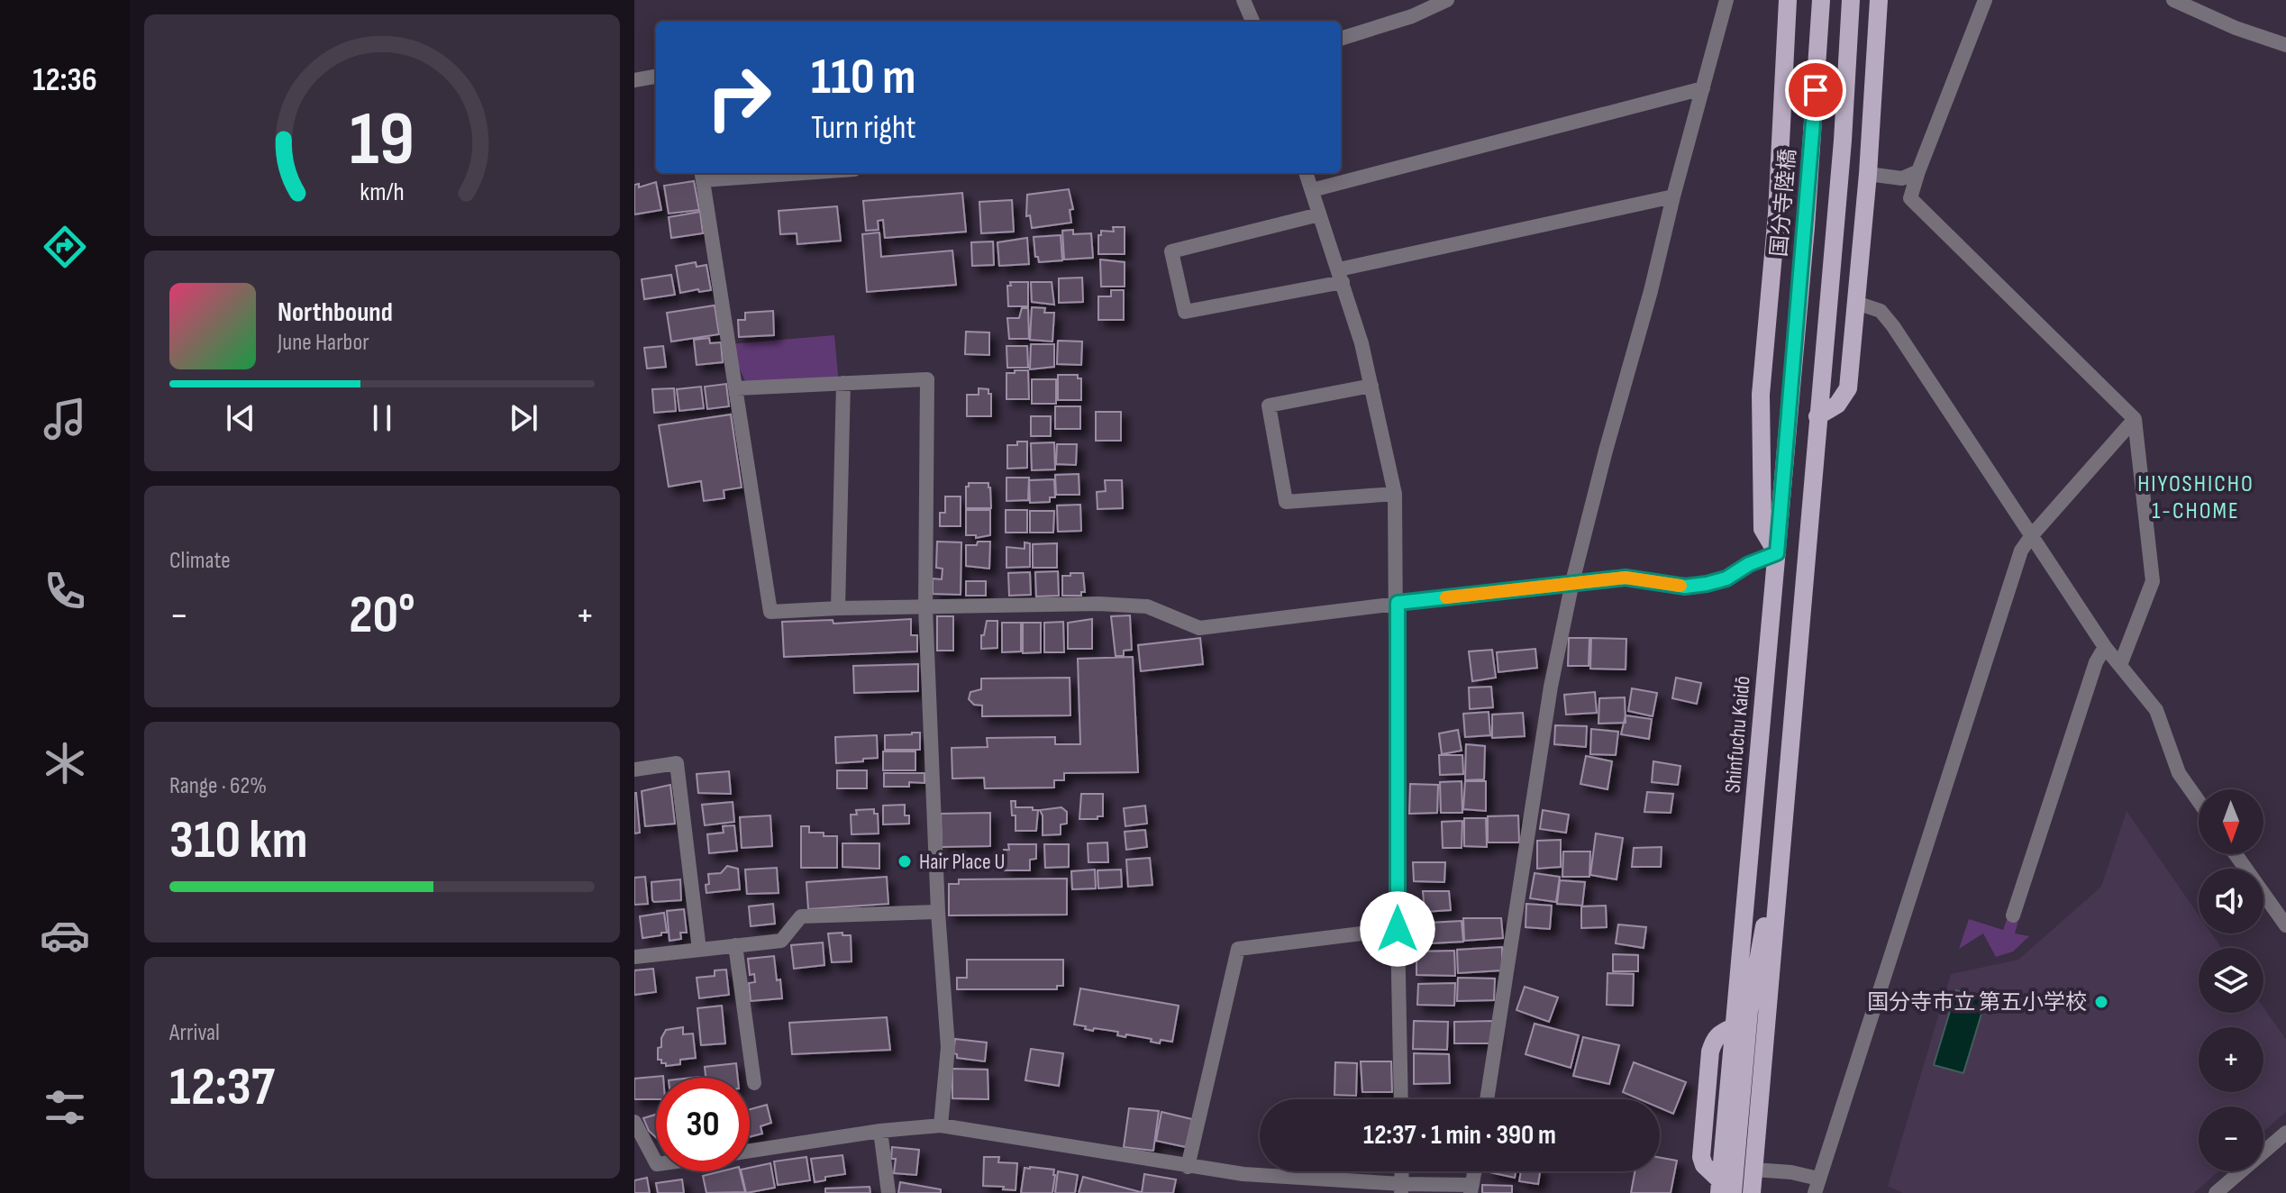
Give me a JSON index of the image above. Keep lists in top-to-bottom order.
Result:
{
  "streets": {
    "main road": ["国分寺陸橋", "Shinfuchu Kaidō"]
  },
  "crossings": [
    ["国分寺陸橋", "Shinfuchu Kaidō"]
  ],
  "districts": ["HIYOSHICHO 1-CHOME"],
  "places": ["Hair Place U", "国分寺市立 第五小学校"],
  "north": "bottom",
  "page": {
    "tabs": "12:36",
    "turn": ["110 m", "Turn right"],
    "song": ["Northbound", "June Harbor"],
    "tile": [
      "Climate",
      ["Range · 62%", "310 km"],
      ["Arrival", "12:37"]
    ],
    "heat": ["−", "20°", "+"],
    "map_buttons": ["+", "−"],
    "limit": "30",
    "trip": "12:37 · 1 min · 390 m",
    "gauge": ["19", "km/h"]
  }
}
